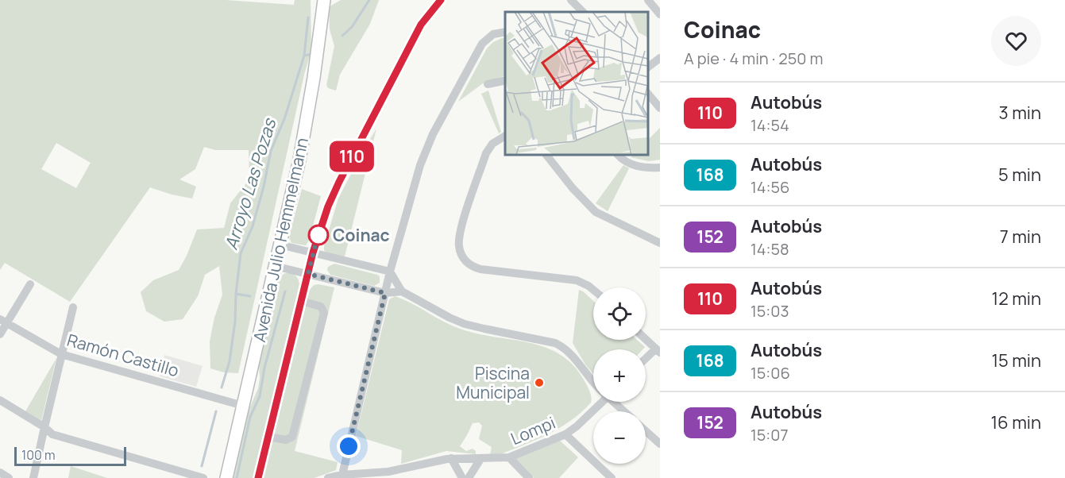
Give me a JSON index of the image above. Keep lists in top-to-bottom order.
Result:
{
  "streets": {
    "highway": ["Avenida Julio Hemmelmann"],
    "street": ["Ramón Castillo", "Lompi"]
  },
  "crossings": [
    ["Avenida Julio Hemmelmann", "Ramón Castillo"]
  ],
  "water": ["Arroyo Las Pozas"],
  "places": ["Coinac", "Piscina Municipal"],
  "lines": ["bus line 110"],
  "scale_bar": "100 m",
  "page": {
    "on_map": "110",
    "heading": ["Coinac", "A pie · 4 min · 250 m"],
    "list": [
      {
        "mark": "110",
        "name": "Autobús",
        "note": "14:54",
        "value": "3 min"
      },
      {
        "mark": "168",
        "name": "Autobús",
        "note": "14:56",
        "value": "5 min"
      },
      {
        "mark": "152",
        "name": "Autobús",
        "note": "14:58",
        "value": "7 min"
      },
      {
        "mark": "110",
        "name": "Autobús",
        "note": "15:03",
        "value": "12 min"
      },
      {
        "mark": "168",
        "name": "Autobús",
        "note": "15:06",
        "value": "15 min"
      },
      {
        "mark": "152",
        "name": "Autobús",
        "note": "15:07",
        "value": "16 min"
      }
    ],
    "map_buttons": ["+", "−"],
    "scale": "100 m"
  }
}
